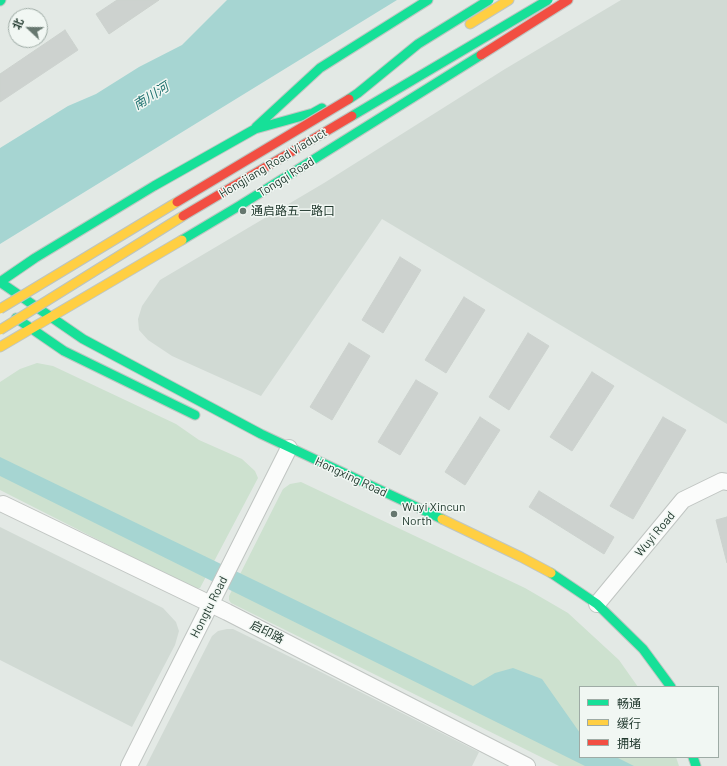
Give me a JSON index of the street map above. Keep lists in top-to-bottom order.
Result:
{
  "streets": {
    "main road": ["Hongjiang Road Viaduct", "Tongqi Road", "Hongxing Road"],
    "street": ["Wuyi Road", "Hongtu Road", "启印路"]
  },
  "crossings": [
    ["Tongqi Road", "Hongxing Road"],
    ["Hongxing Road", "Wuyi Road"],
    ["Hongxing Road", "Hongtu Road"],
    ["Hongtu Road", "启印路"]
  ],
  "water": ["南川河"],
  "places": ["通启路五一路口", "Wuyi Xincun North"],
  "legend": ["畅通", "缓行", "拥堵"],
  "north": "left"
}
